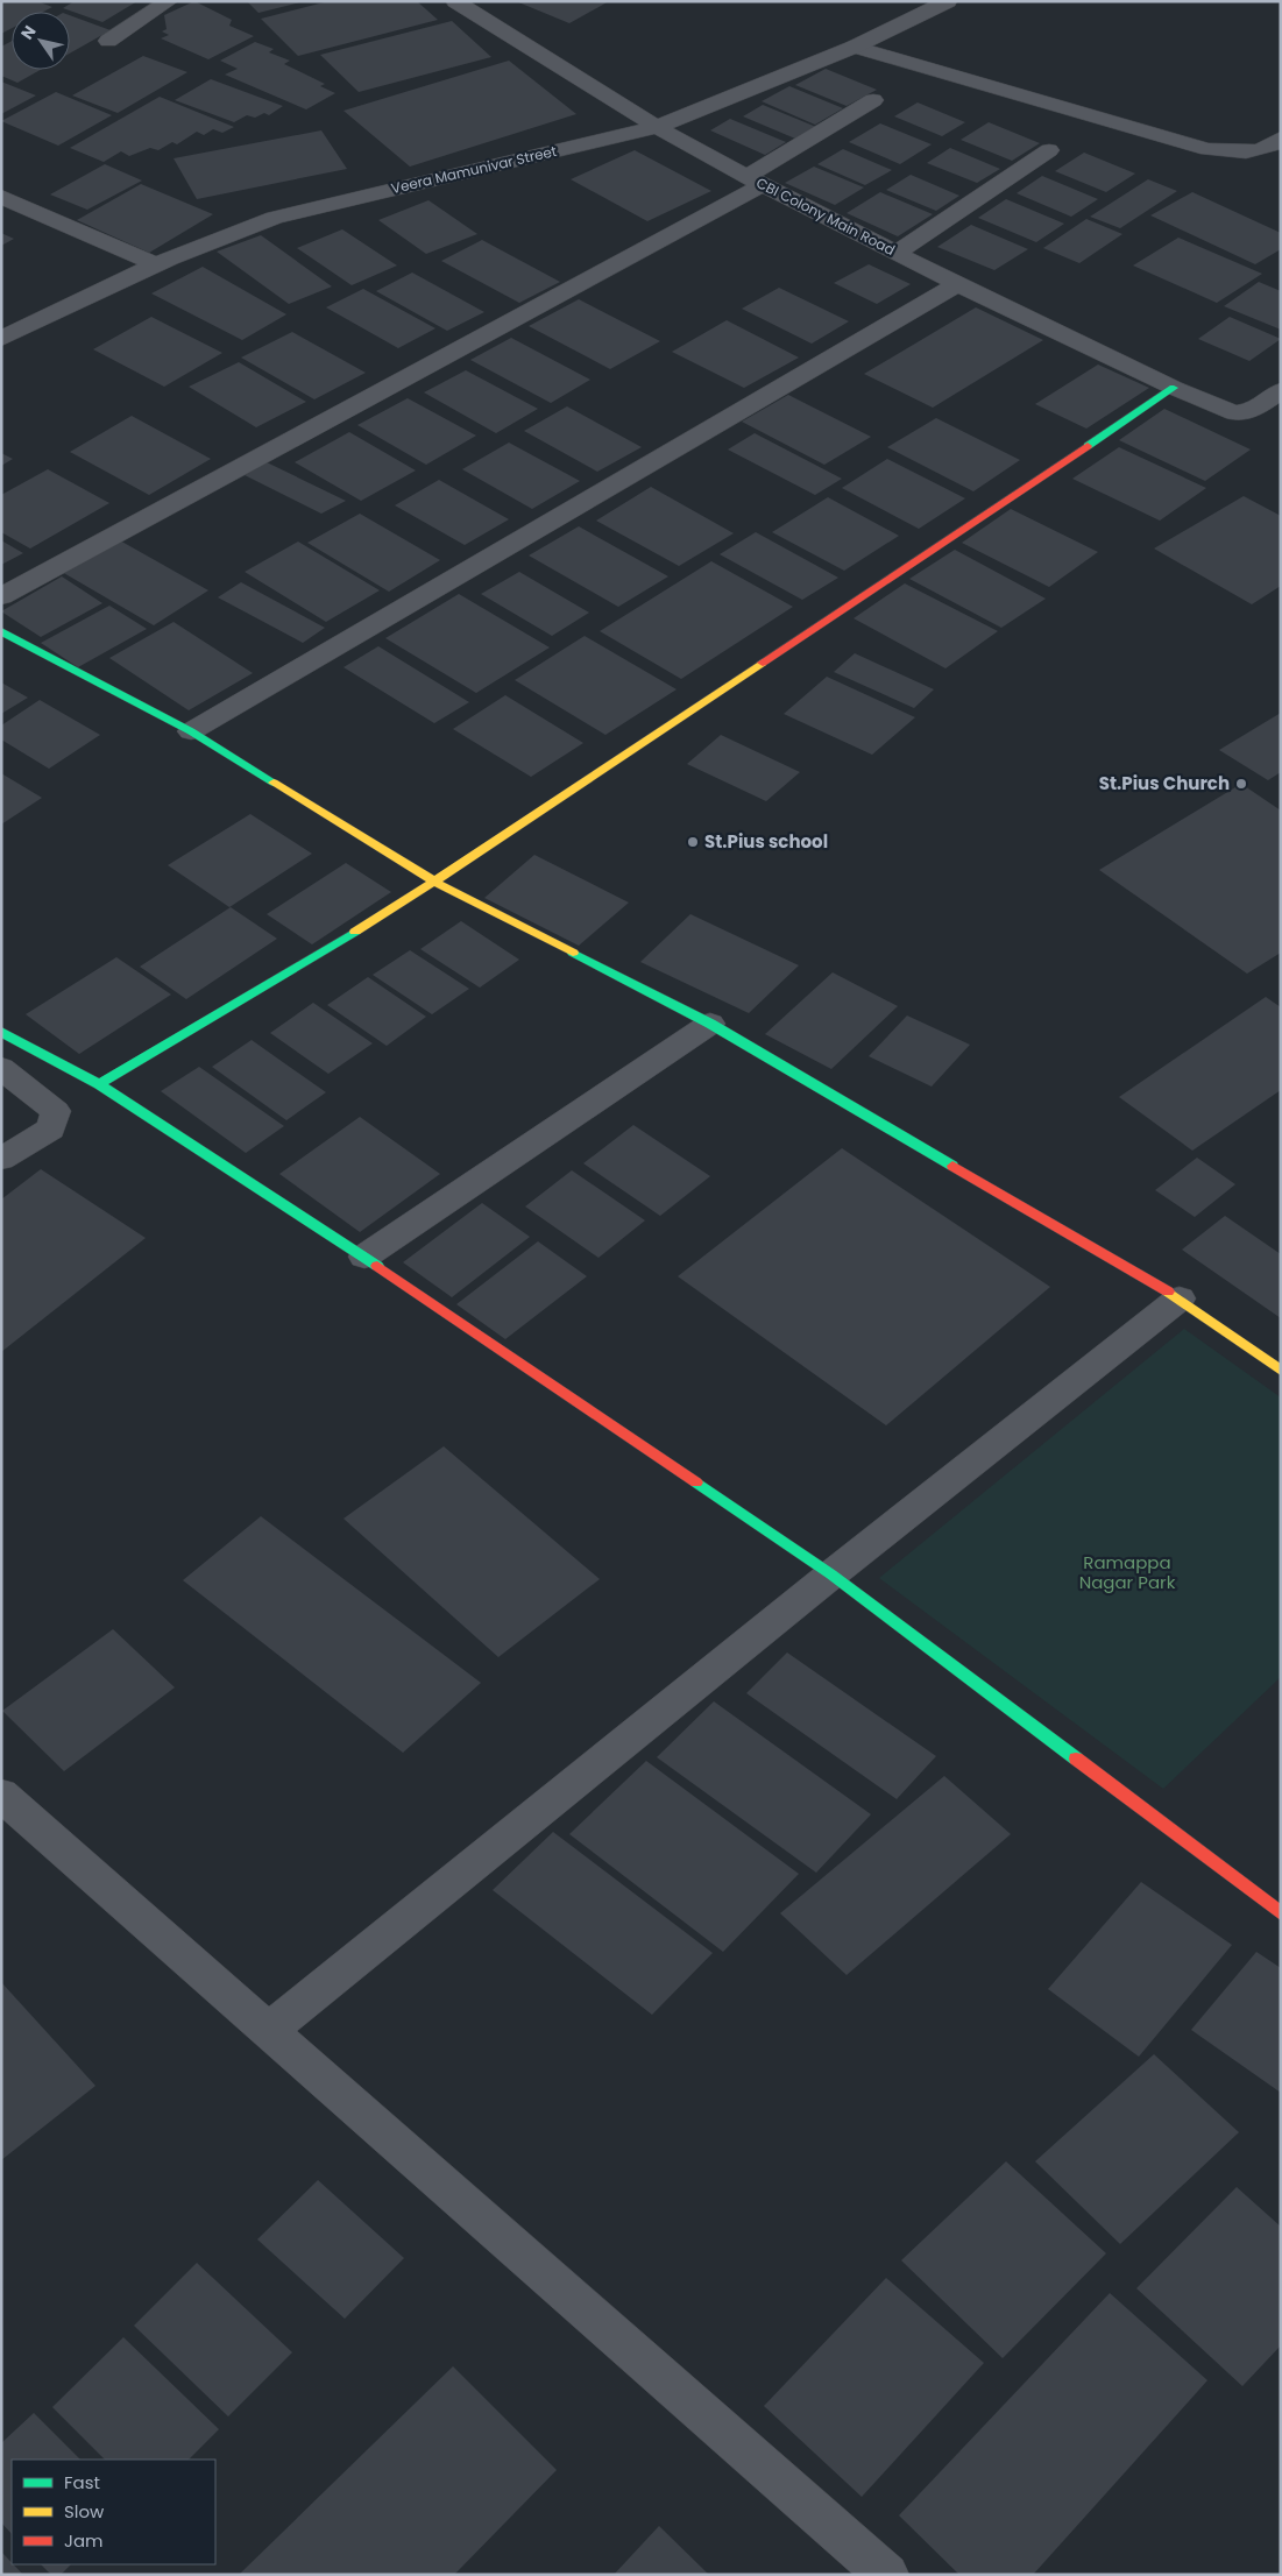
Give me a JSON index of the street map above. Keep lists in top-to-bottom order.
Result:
{
  "streets": {
    "street": ["Veera Mamunivar Street", "CBI Colony Main Road"]
  },
  "crossings": [
    ["Veera Mamunivar Street", "CBI Colony Main Road"]
  ],
  "parks": ["Ramappa Nagar Park"],
  "places": ["St.Pius Church", "St.Pius school"],
  "legend": ["Fast", "Slow", "Jam"],
  "north": "top left"
}
